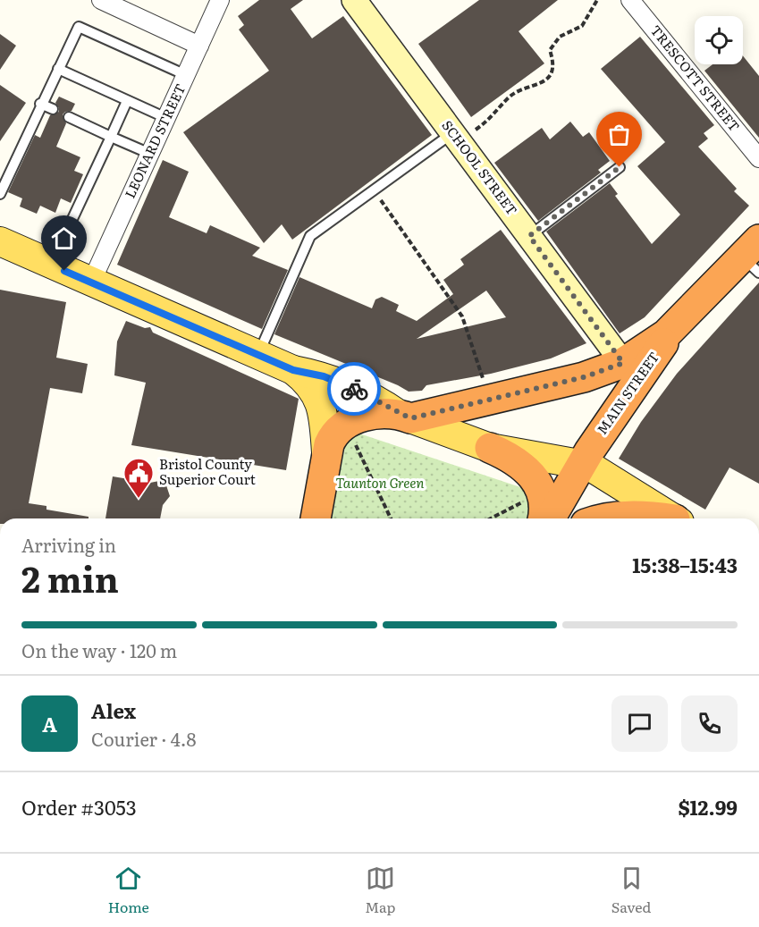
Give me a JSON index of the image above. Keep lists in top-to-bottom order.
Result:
{
  "streets": {
    "highway": ["MAIN STREET"],
    "street": ["TRESCOTT STREET", "LEONARD STREET", "SCHOOL STREET"]
  },
  "crossings": [
    ["SCHOOL STREET", "MAIN STREET"]
  ],
  "parks": ["Taunton Green"],
  "places": {
    "public building": ["Bristol County Superior Court"]
  },
  "page": {
    "heading": ["2 min", "Arriving in", "15:38–15:43"],
    "panel": [
      "Alex",
      "Courier · 4.8",
      "Order #3053",
      "$12.99"
    ],
    "bar": "On the way · 120 m",
    "round": "A",
    "tabs": ["Home", "Map", "Saved"]
  }
}
